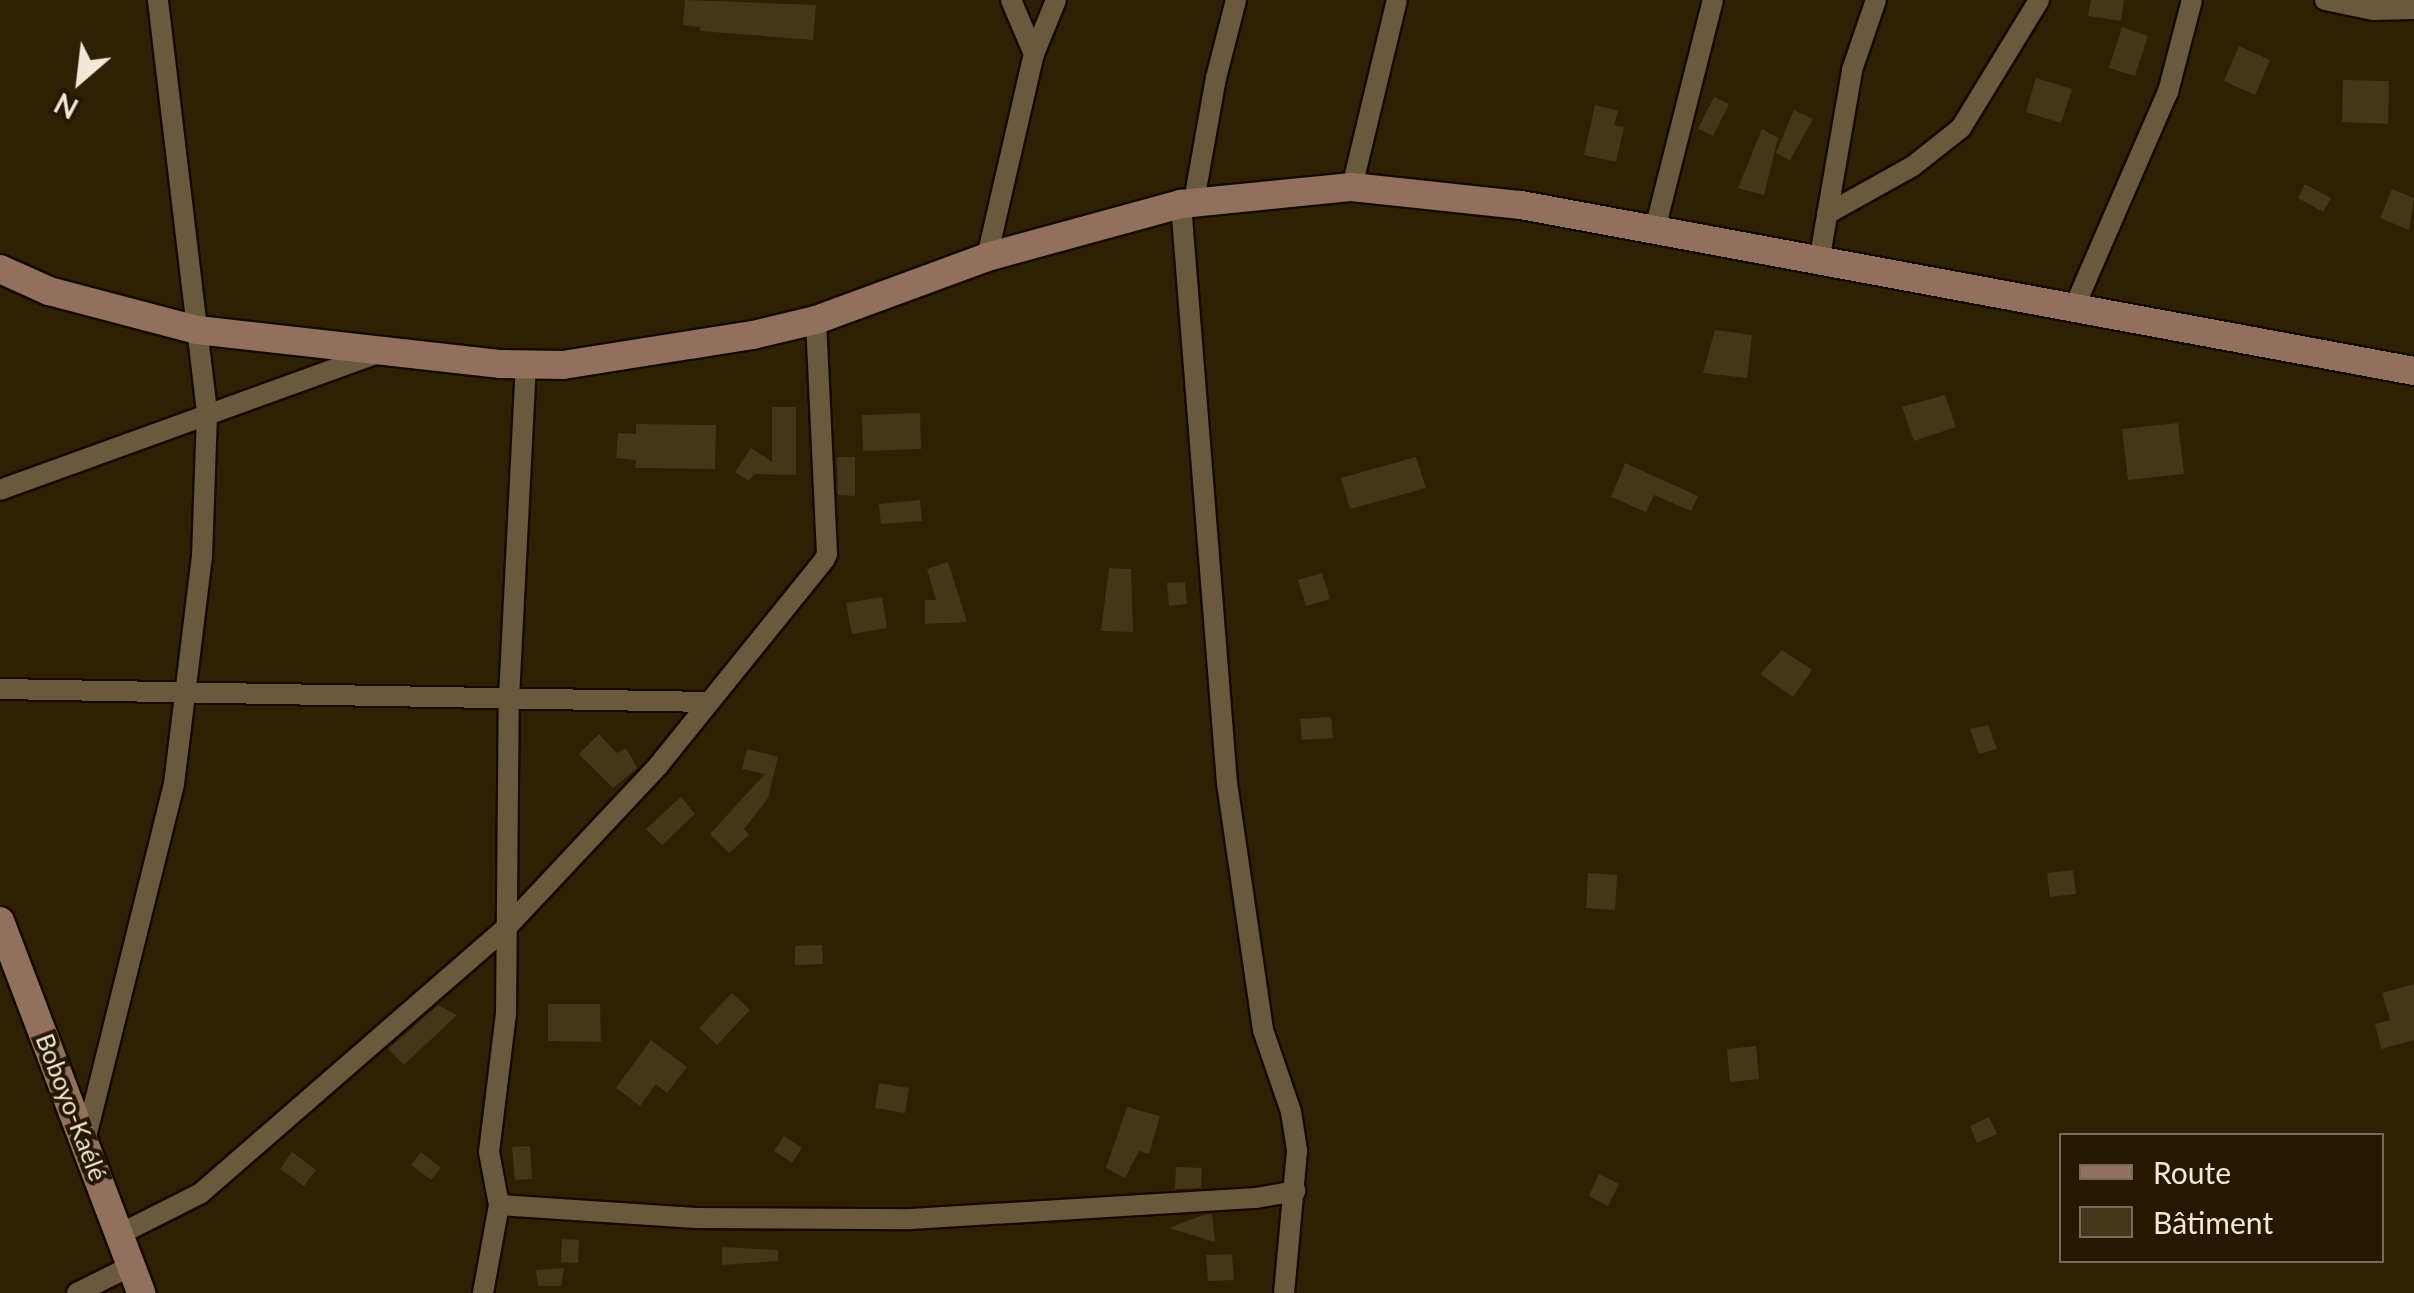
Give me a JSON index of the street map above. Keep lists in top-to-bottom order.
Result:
{
  "streets": {
    "street": ["Boboyo-Kaélé"]
  },
  "legend": ["Route", "Bâtiment"],
  "north": "bottom left"
}
